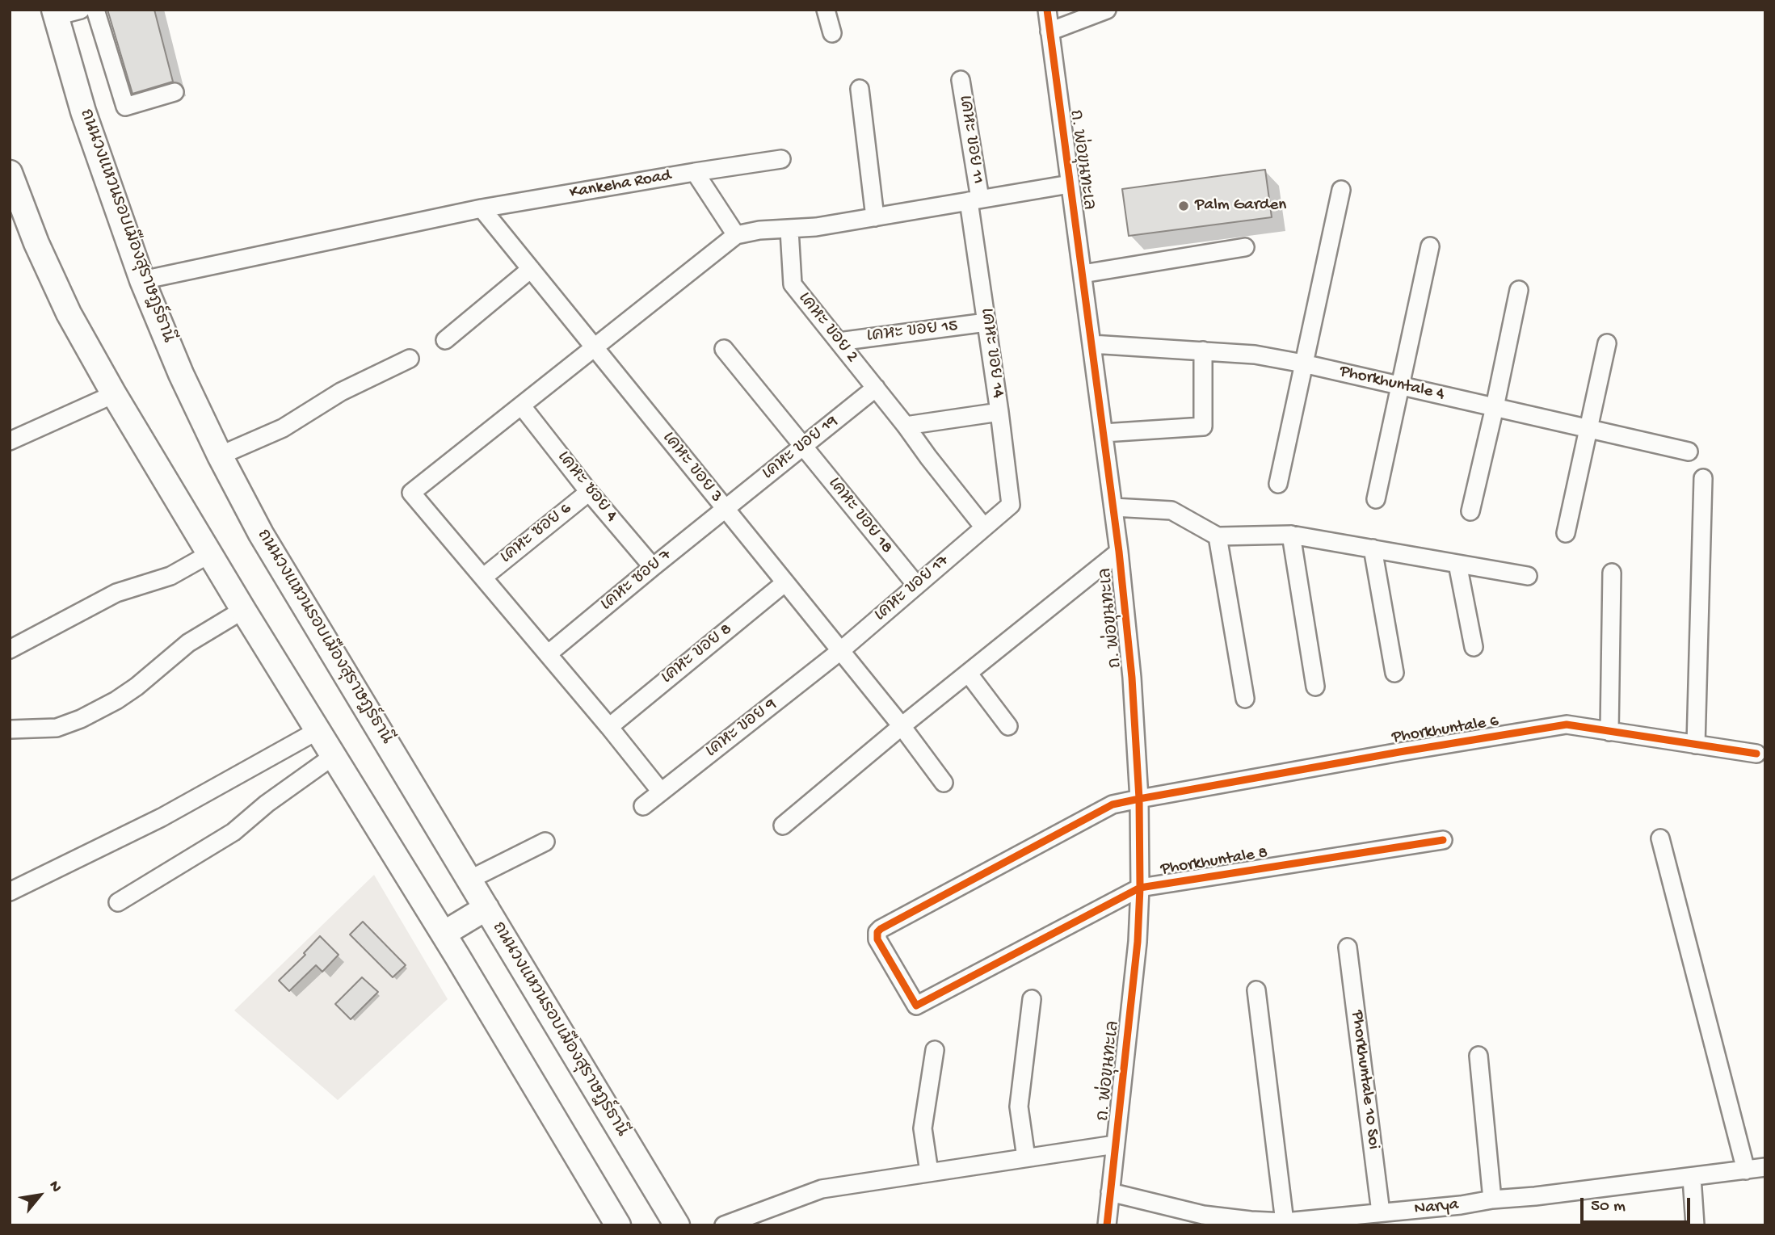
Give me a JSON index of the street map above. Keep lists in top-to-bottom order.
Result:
{
  "streets": {
    "highway": ["ถนนวงแหวนรอบเมืองสุราษฎร์ธานี"],
    "street": [
      "เคหะ ขอย 11",
      "ถ. พ่อขุนทะเล",
      "Kankeha Road",
      "เคหะ ขอย 2",
      "เคหะ ขอย 15",
      "เคหะ ขอย 14",
      "Phorkhuntale 4",
      "เคหะ ขอย 19",
      "เคหะ ขอย 3",
      "เคหะ ซอย 4",
      "เคหะ ขอย 18",
      "เคหะ ซอย 6",
      "เคหะ ซอย 7",
      "เคหะ ขอย 17",
      "เคหะ ขอย 8",
      "เคหะ ขอย 9",
      "Phorkhuntale 6",
      "Phorkhuntale 8",
      "Phorkhuntale 10 Soi",
      "Narya"
    ]
  },
  "crossings": [
    ["เคหะ ขอย 11", "เคหะ ขอย 14"],
    ["ถ. พ่อขุนทะเล", "Phorkhuntale 4"],
    ["ถ. พ่อขุนทะเล", "Phorkhuntale 6"],
    ["ถ. พ่อขุนทะเล", "Phorkhuntale 8"],
    ["ถ. พ่อขุนทะเล", "Narya"],
    ["Kankeha Road", "ถนนวงแหวนรอบเมืองสุราษฎร์ธานี"],
    ["Kankeha Road", "เคหะ ขอย 3"],
    ["เคหะ ขอย 2", "เคหะ ขอย 15"],
    ["เคหะ ขอย 2", "เคหะ ขอย 19"],
    ["เคหะ ขอย 15", "เคหะ ขอย 14"],
    ["เคหะ ขอย 14", "เคหะ ขอย 17"],
    ["เคหะ ขอย 19", "เคหะ ขอย 3"],
    ["เคหะ ขอย 19", "เคหะ ขอย 18"],
    ["เคหะ ขอย 19", "เคหะ ซอย 7"],
    ["เคหะ ขอย 3", "เคหะ ซอย 7"],
    ["เคหะ ขอย 3", "เคหะ ขอย 17"],
    ["เคหะ ขอย 3", "เคหะ ขอย 8"],
    ["เคหะ ขอย 3", "เคหะ ขอย 9"],
    ["เคหะ ซอย 4", "เคหะ ซอย 6"],
    ["เคหะ ซอย 4", "เคหะ ซอย 7"],
    ["เคหะ ขอย 18", "เคหะ ขอย 17"],
    ["เคหะ ขอย 17", "เคหะ ขอย 9"],
    ["Phorkhuntale 6", "Phorkhuntale 8"],
    ["Phorkhuntale 10 Soi", "Narya"]
  ],
  "places": ["Palm Garden"],
  "scale_bar": "50 m",
  "north": "top right"
}
